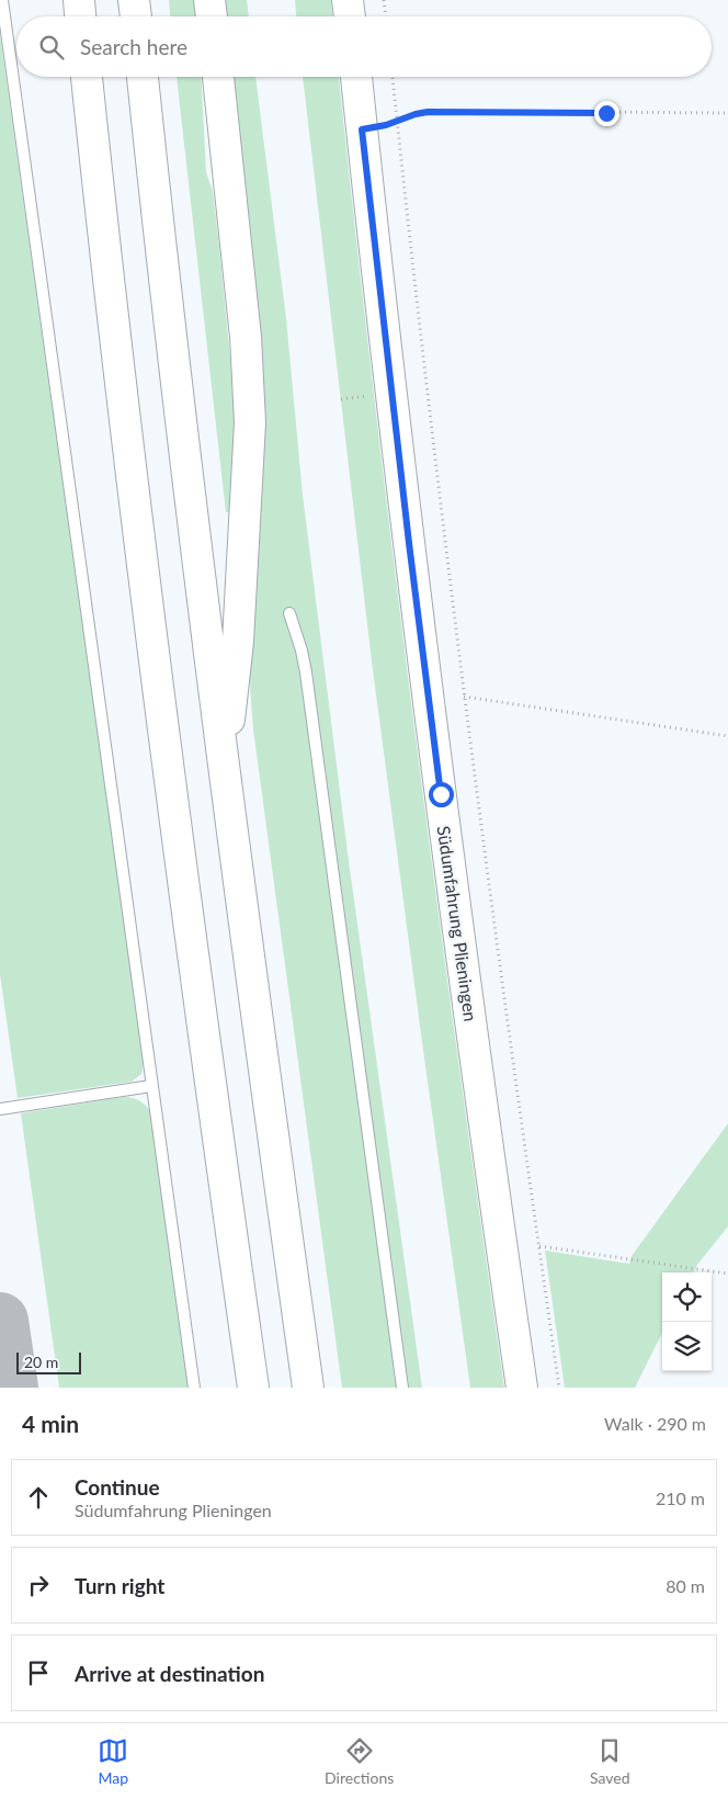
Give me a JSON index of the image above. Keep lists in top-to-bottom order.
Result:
{
  "streets": {
    "main road": ["Südumfahrung Plieningen"]
  },
  "scale_bar": "20 m",
  "page": {
    "search": "Search here",
    "scale": "20 m",
    "heading": ["4 min", "Walk · 290 m"],
    "list": [
      ["Continue", "Südumfahrung Plieningen", "210 m"],
      ["Turn right", "80 m"],
      "Arrive at destination"
    ],
    "nav": ["Map", "Directions", "Saved"]
  }
}
